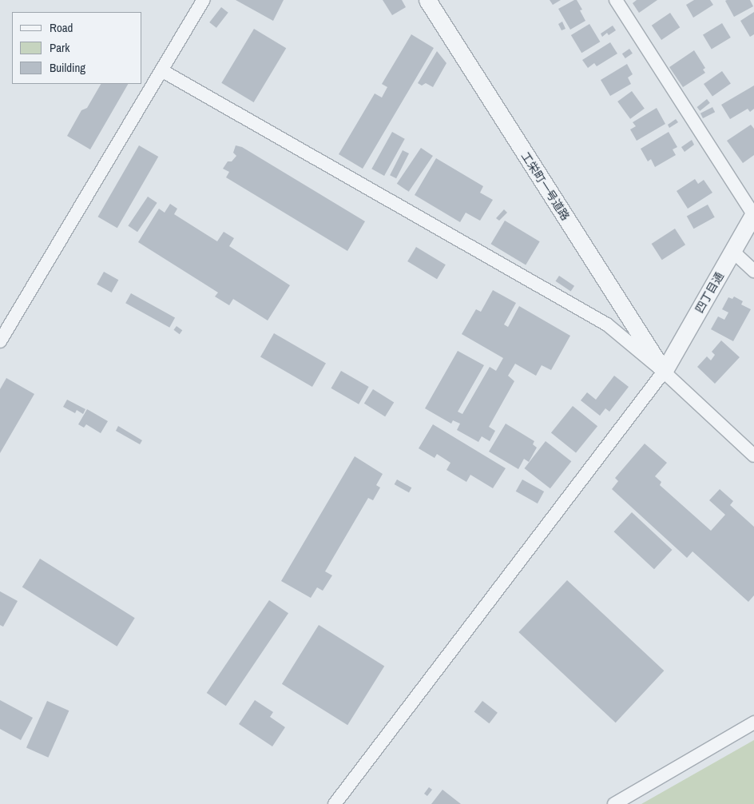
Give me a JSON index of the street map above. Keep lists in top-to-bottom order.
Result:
{
  "streets": {
    "street": ["工栄町一号道路", "四丁目通"]
  },
  "crossings": [
    ["工栄町一号道路", "四丁目通"]
  ],
  "legend": ["Road", "Park", "Building"]
}
